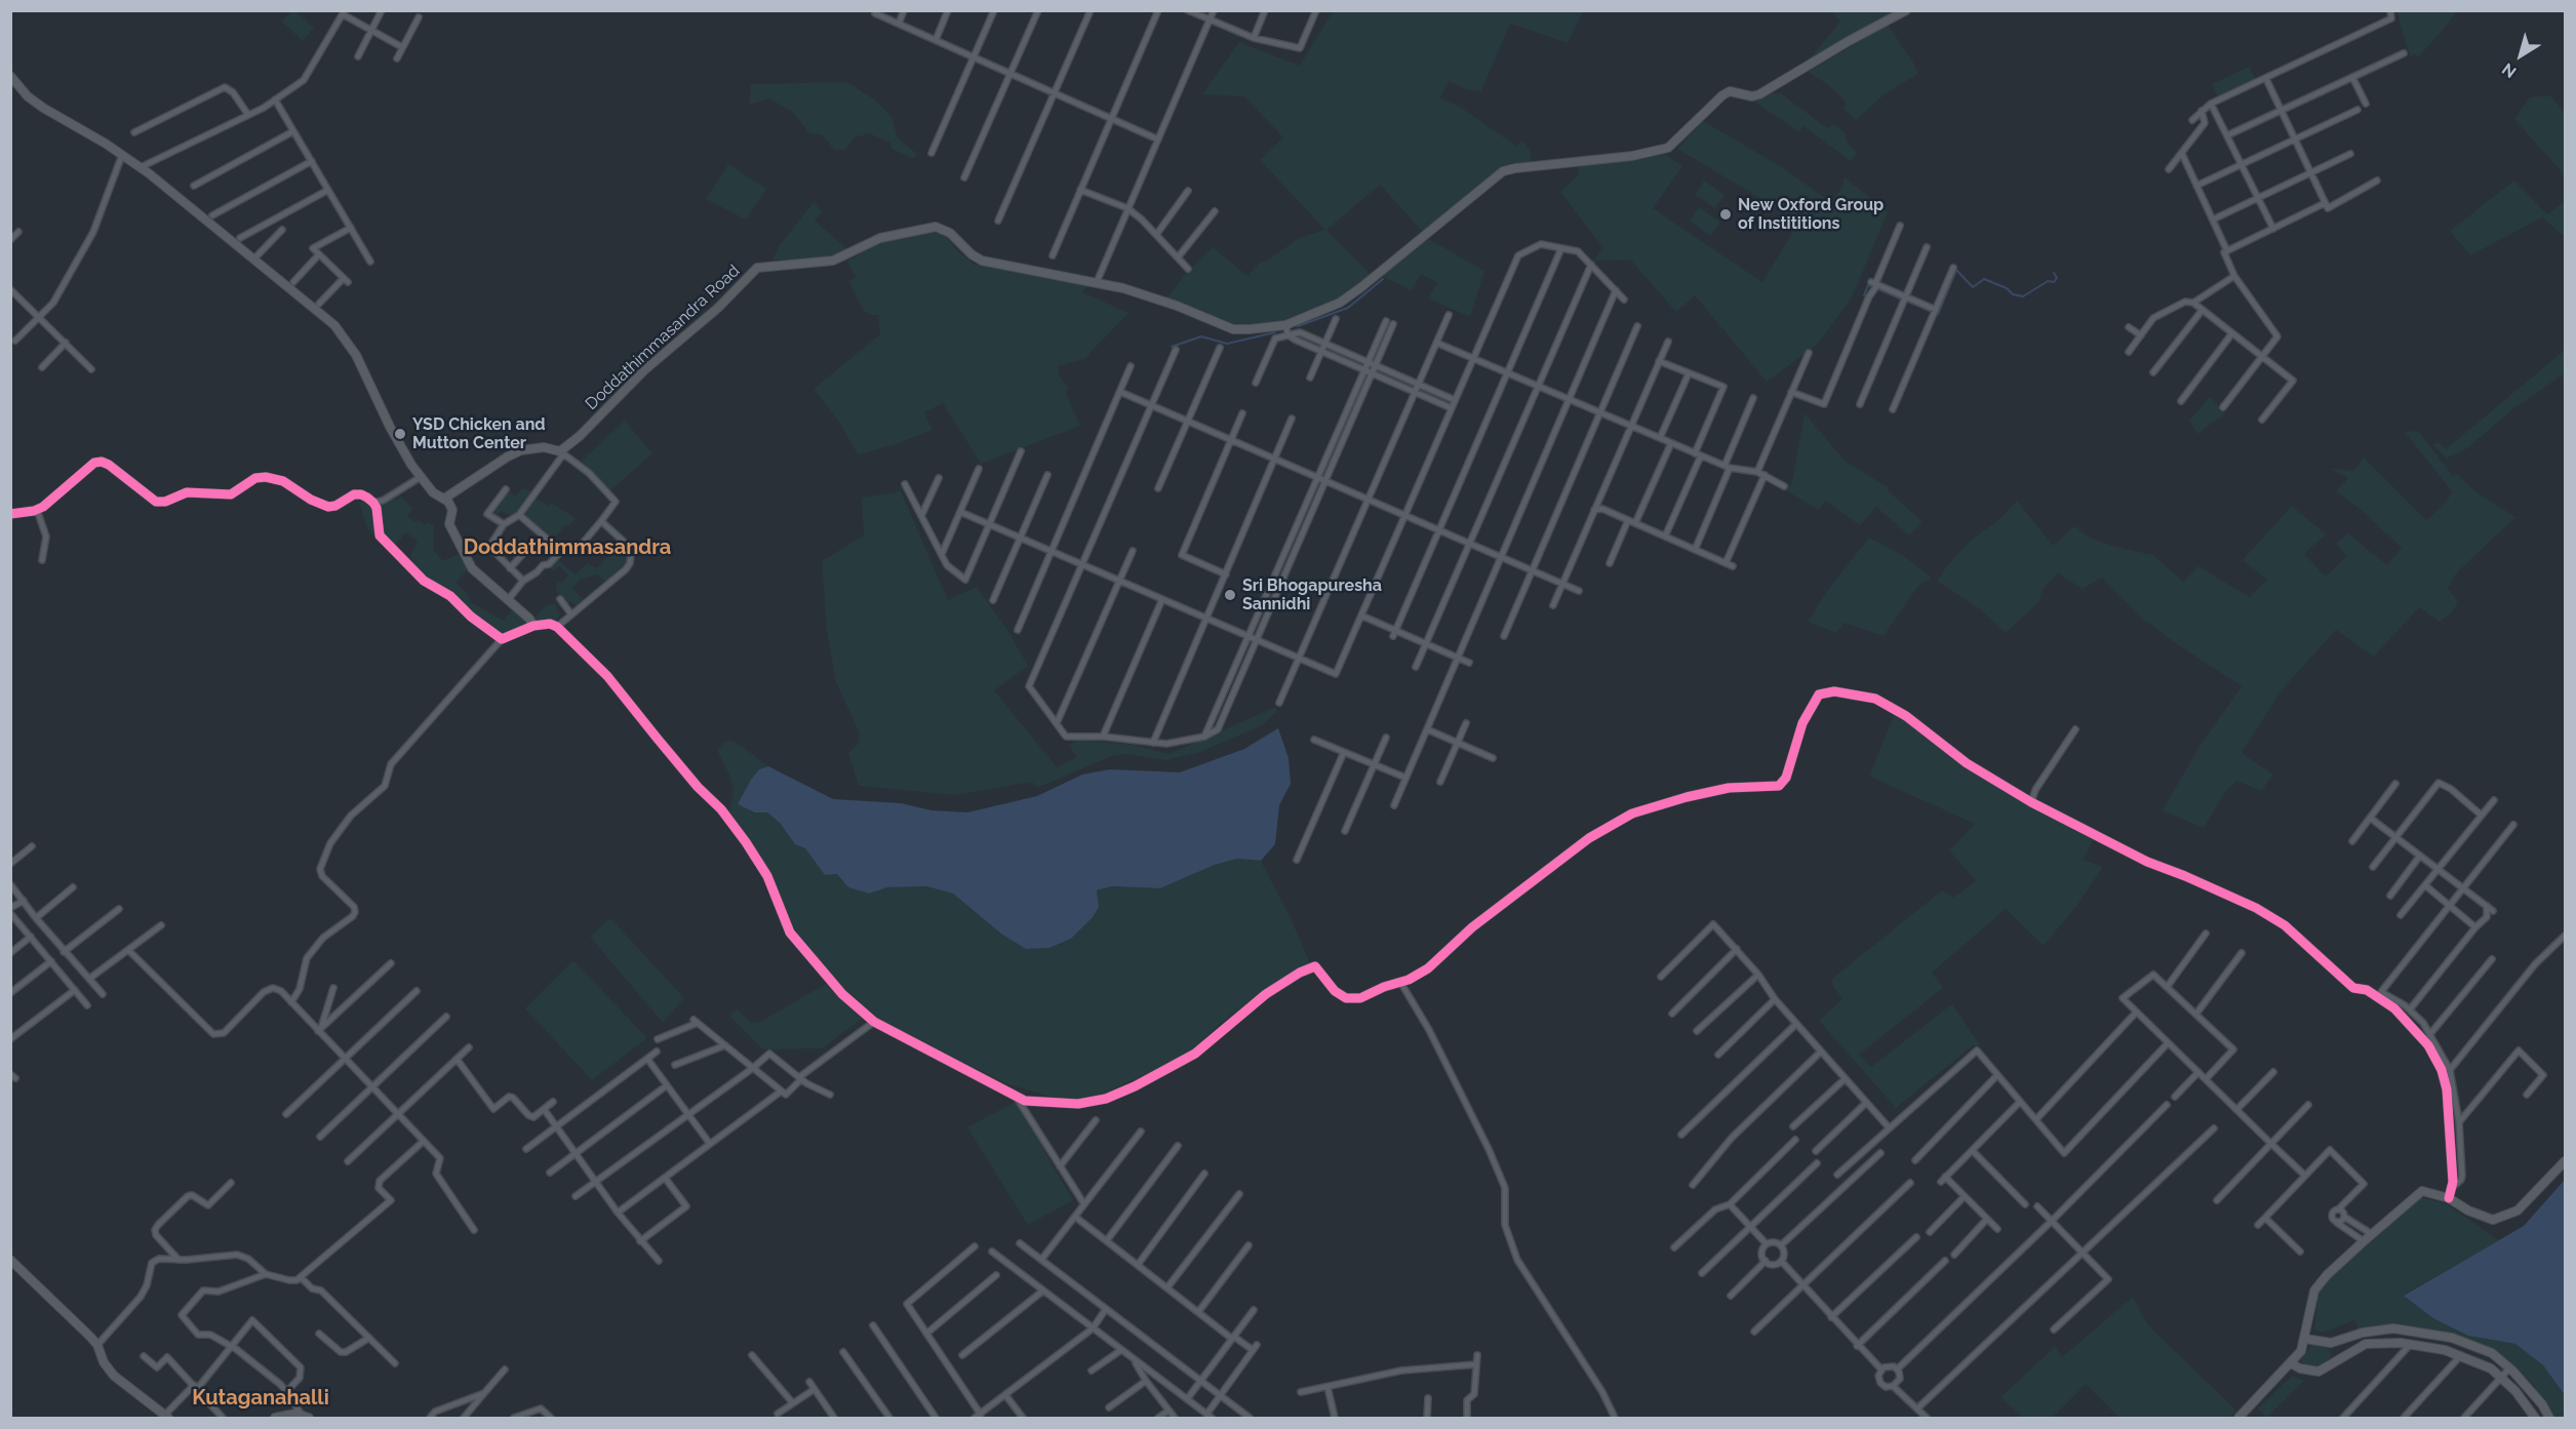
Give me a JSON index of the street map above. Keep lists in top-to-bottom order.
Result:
{
  "streets": {
    "street": ["Doddathimmasandra Road"]
  },
  "districts": ["Doddathimmasandra", "Kutaganahalli"],
  "places": ["New Oxford Group of Instititions", "YSD Chicken and Mutton Center", "Sri Bhogapuresha Sannidhi"],
  "north": "bottom left"
}
